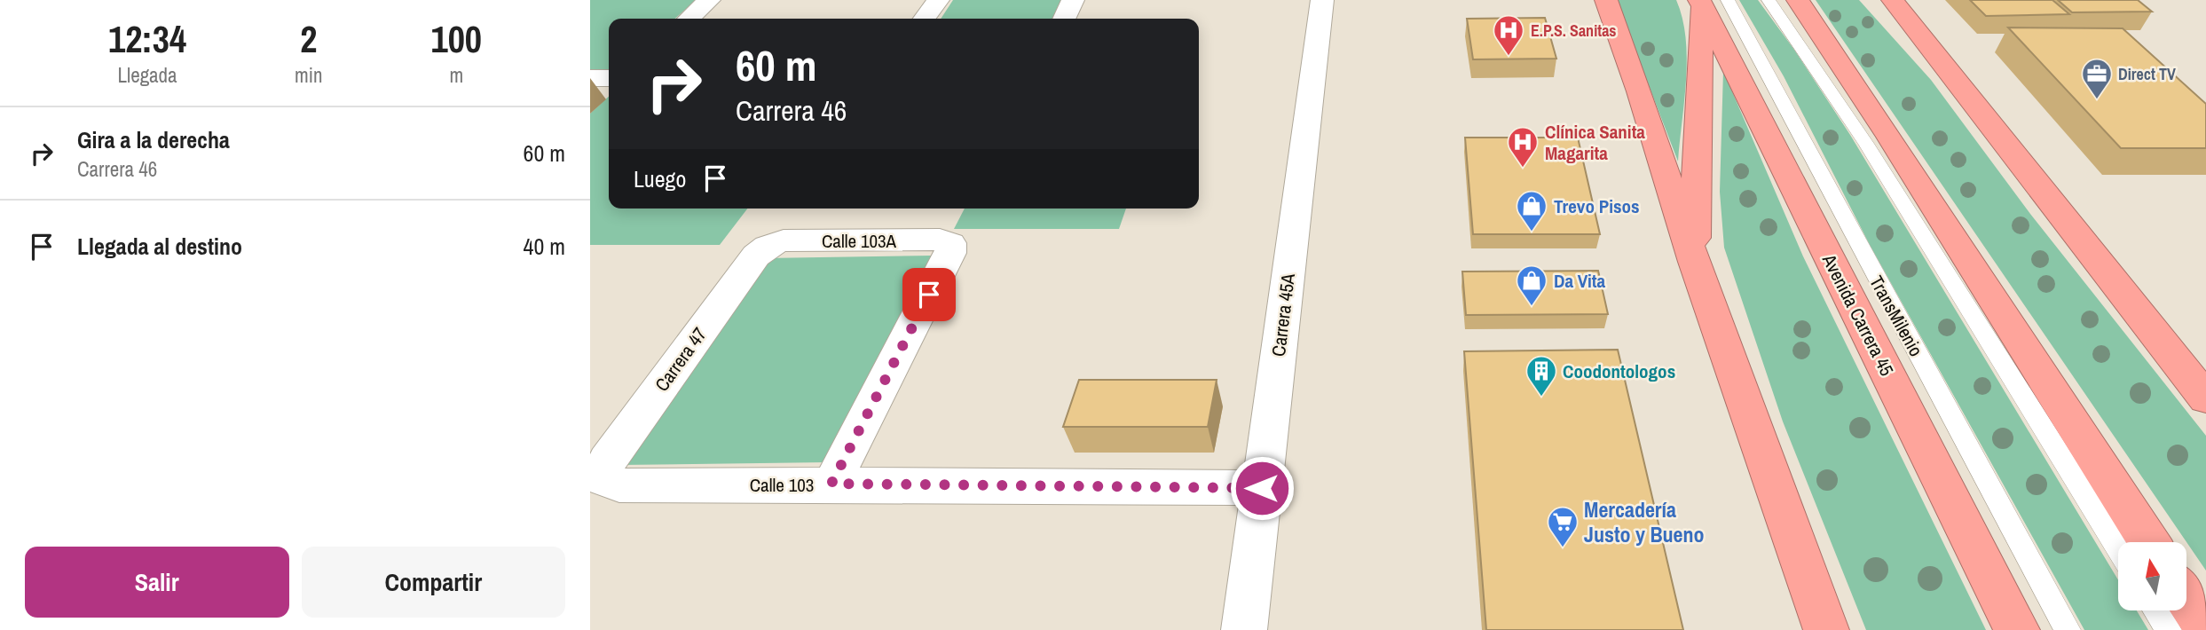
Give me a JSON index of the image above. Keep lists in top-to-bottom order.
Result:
{
  "streets": {
    "highway": ["Avenida Carrera 45"],
    "street": [
      "Calle 103A",
      "Carrera 45A",
      "Carrera 47",
      "Calle 103"
    ],
    "lane": ["TransMilenio"]
  },
  "crossings": [
    ["Calle 103A", "Carrera 47"],
    ["Calle 103A", "Calle 103"],
    ["Carrera 45A", "Calle 103"],
    ["Avenida Carrera 45", "TransMilenio"],
    ["Carrera 47", "Calle 103"]
  ],
  "places": {
    "hospital": ["E.P.S. Sanitas", "Clínica Sanita Magarita"],
    "office": ["Direct TV"],
    "shop": ["Trevo Pisos", "Da Vita"],
    "building": ["Coodontologos"],
    "supermarket": ["Mercadería Justo y Bueno"]
  },
  "north": "top",
  "page": {
    "eta": [
      "12:34",
      "Llegada",
      "2",
      "min",
      "100",
      "m"
    ],
    "turn": ["60 m", "Carrera 46"],
    "list": [
      {
        "name": "Gira a la derecha",
        "note": "Carrera 46",
        "value": "60 m"
      },
      {
        "name": "Llegada al destino",
        "value": "40 m"
      }
    ],
    "then": "Luego",
    "buttons": ["Salir", "Compartir"]
  }
}
